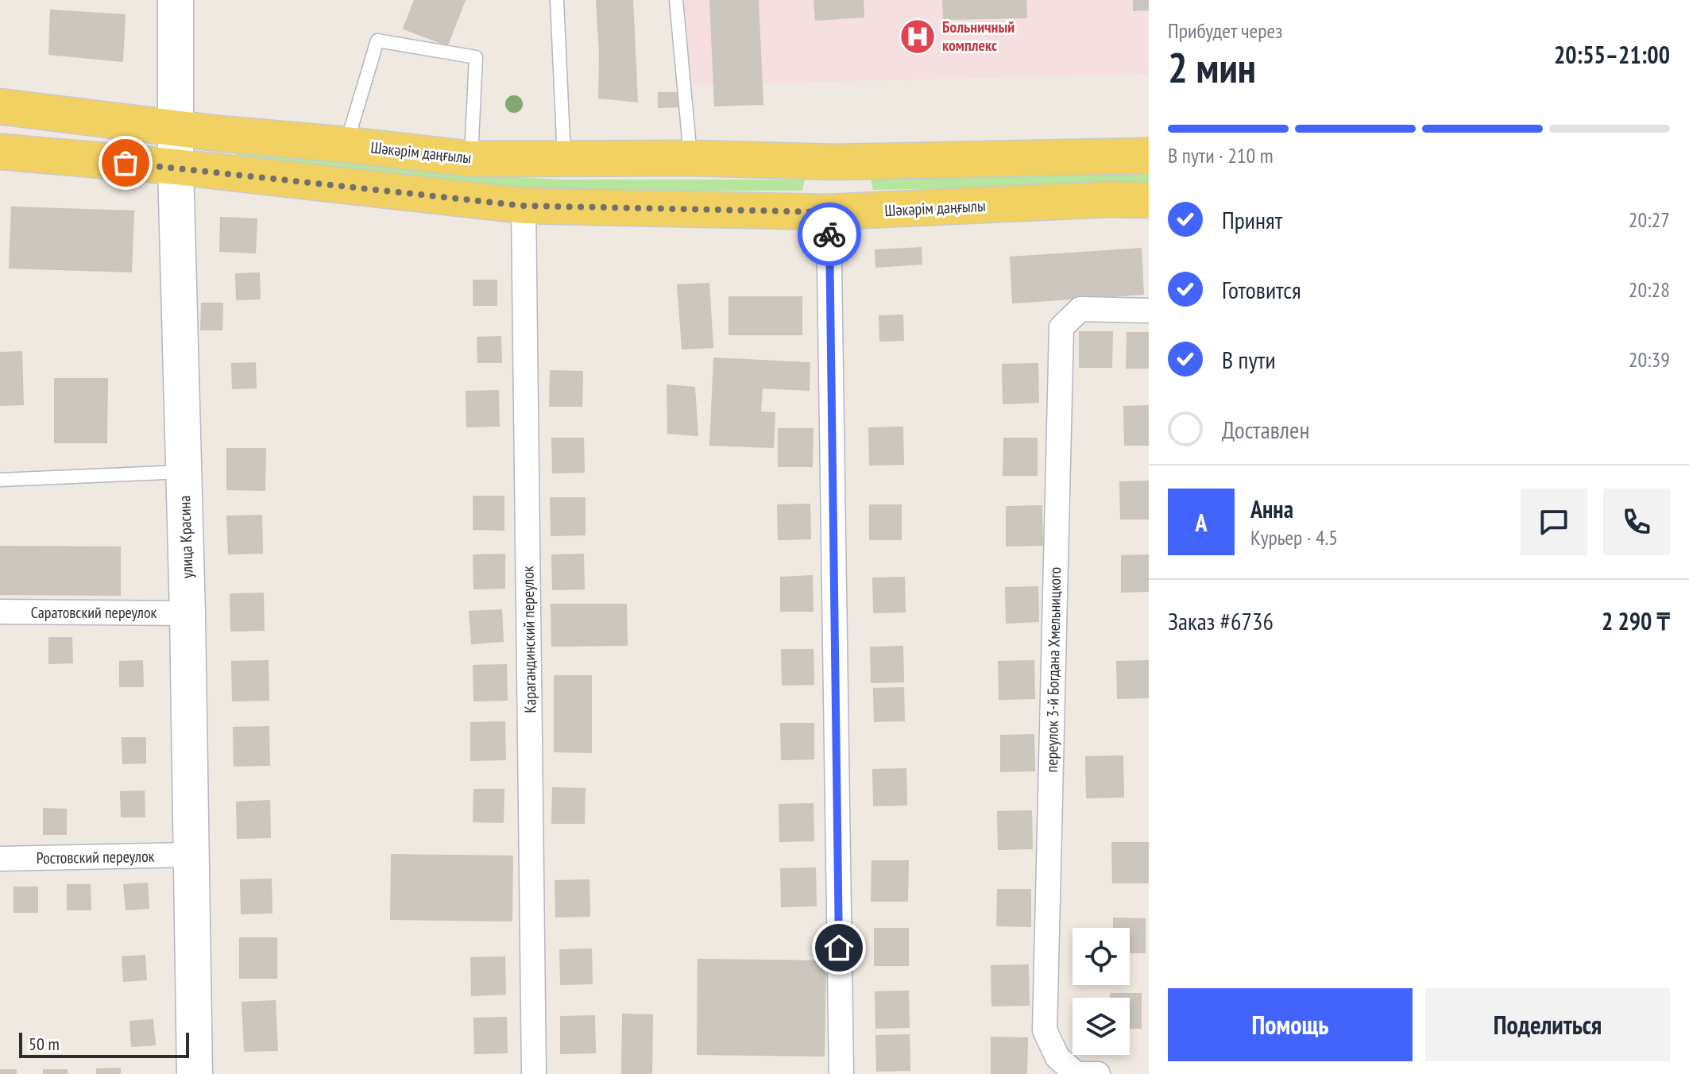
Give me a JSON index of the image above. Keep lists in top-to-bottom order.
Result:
{
  "streets": {
    "main road": ["Шәкәрім даңғылы"],
    "street": [
      "улица Красина",
      "Саратовский переулок",
      "Карагандинский переулок",
      "переулок 3-й Богдана Хмельницкого",
      "Ростовский переулок"
    ]
  },
  "crossings": [
    ["Шәкәрім даңғылы", "улица Красина"],
    ["Шәкәрім даңғылы", "Карагандинский переулок"],
    ["улица Красина", "Саратовский переулок"],
    ["улица Красина", "Ростовский переулок"]
  ],
  "places": {
    "hospital": ["Больничный комплекс"]
  },
  "scale_bar": "50 m",
  "page": {
    "heading": ["2 мин", "Прибудет через", "20:55–21:00"],
    "panel": [
      "Анна",
      "Курьер · 4.5",
      "Заказ #6736",
      "2 290 ₸"
    ],
    "bar": "В пути · 210 m",
    "list": [
      ["Принят", "20:27"],
      ["Готовится", "20:28"],
      ["В пути", "20:39"],
      "Доставлен"
    ],
    "round": "А",
    "buttons": ["Помощь", "Поделиться"],
    "scale": "50 m"
  }
}
